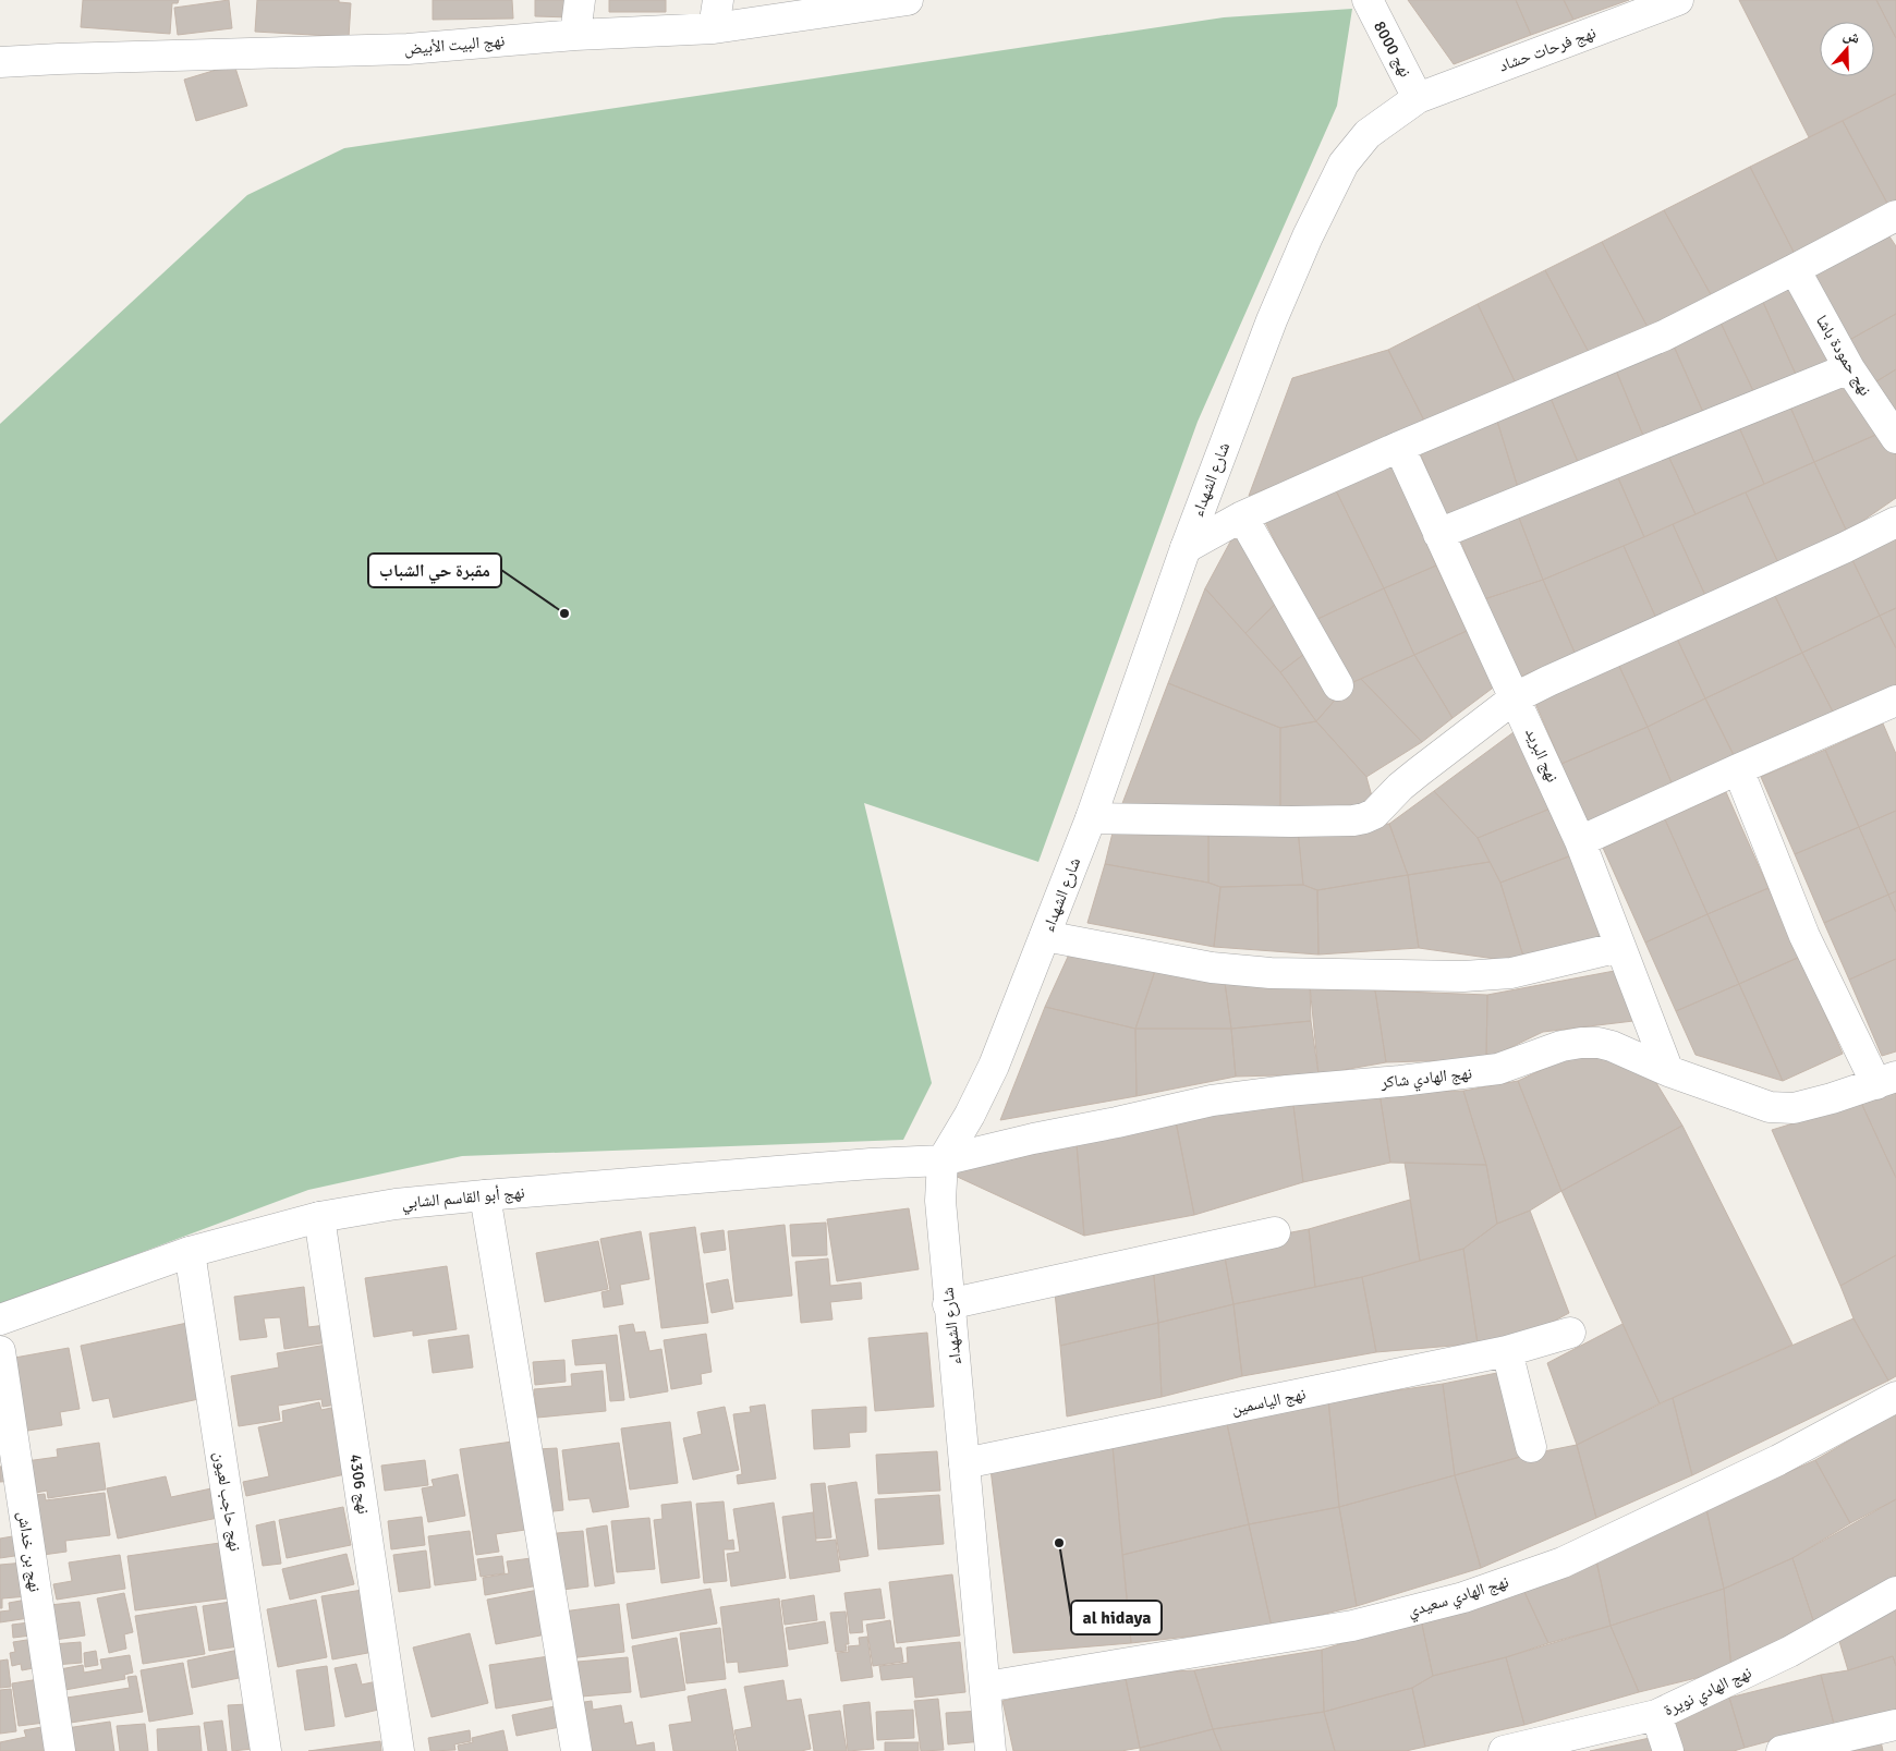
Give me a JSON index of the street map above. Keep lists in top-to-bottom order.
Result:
{
  "streets": {
    "street": [
      "نهج البيت الأبيض",
      "نهج 8000",
      "نهج فرحات حشاد",
      "نهج حمودة باشا",
      "شارع الشهداء",
      "نهج البريد",
      "نهج الهادي شاكر",
      "نهج أبو القاسم الشابي",
      "نهج الياسمين",
      "نهج 4306",
      "نهج حاجب لعيون",
      "نهج بن خداش",
      "نهج الهادي سعيدي",
      "نهج الهادي نويرة"
    ]
  },
  "crossings": [
    ["نهج 8000", "نهج فرحات حشاد"],
    ["نهج 8000", "شارع الشهداء"],
    ["نهج فرحات حشاد", "شارع الشهداء"],
    ["شارع الشهداء", "نهج الهادي شاكر"],
    ["شارع الشهداء", "نهج أبو القاسم الشابي"],
    ["شارع الشهداء", "نهج الياسمين"],
    ["شارع الشهداء", "نهج الهادي سعيدي"],
    ["نهج البريد", "نهج الهادي شاكر"],
    ["نهج الهادي شاكر", "نهج أبو القاسم الشابي"],
    ["نهج أبو القاسم الشابي", "نهج 4306"],
    ["نهج أبو القاسم الشابي", "نهج حاجب لعيون"]
  ],
  "places": ["مقبرة حي الشباب", "al hidaya"],
  "north": "top"
}
